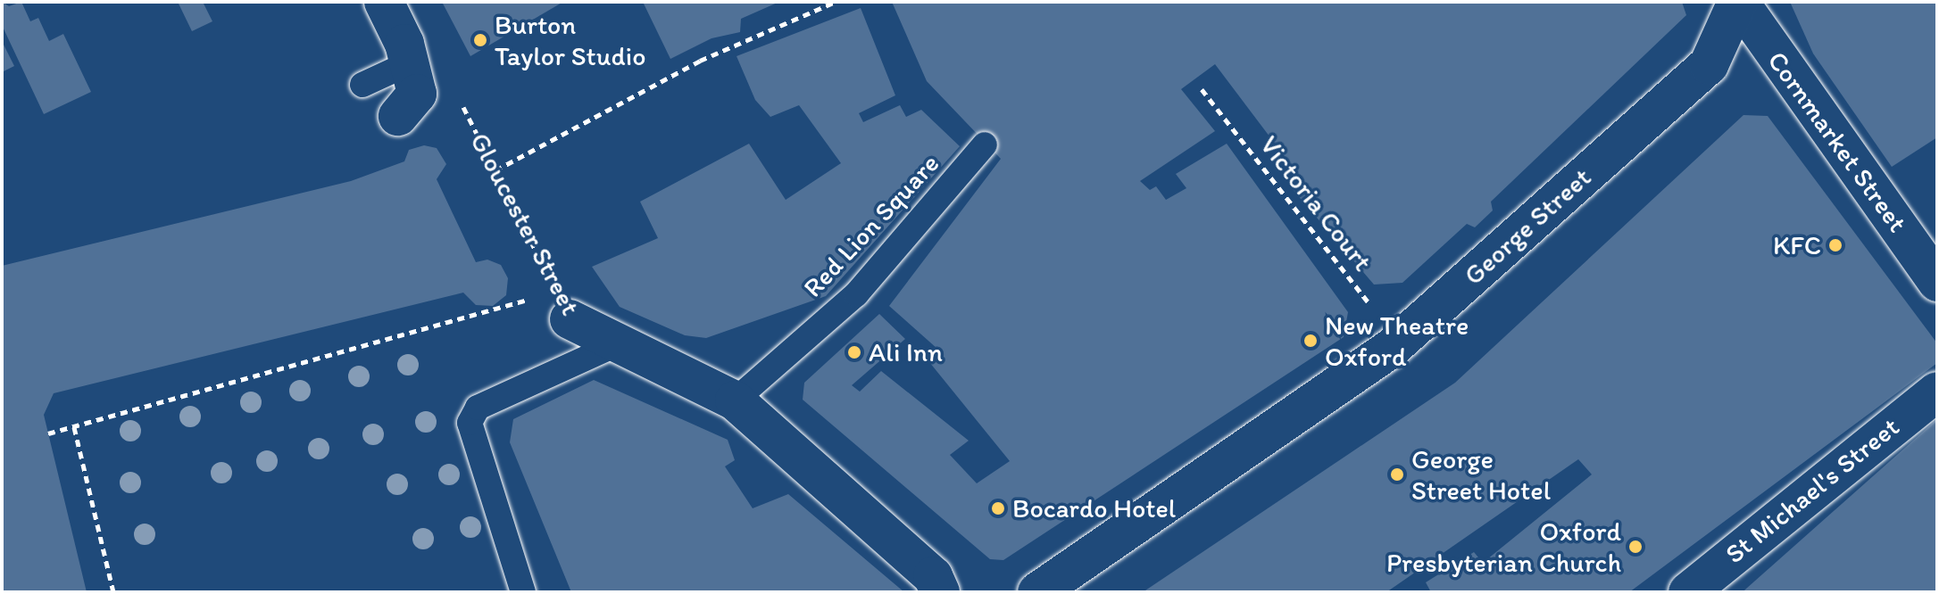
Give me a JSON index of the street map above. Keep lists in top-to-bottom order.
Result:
{
  "streets": {
    "street": [
      "Cornmarket Street",
      "Gloucester Street",
      "George Street",
      "St Michael's Street"
    ],
    "lane": ["Red Lion Square"],
    "path": ["Victoria Court"]
  },
  "crossings": [
    ["Cornmarket Street", "George Street"],
    ["Victoria Court", "George Street"],
    ["Gloucester Street", "Red Lion Square"]
  ],
  "places": [
    "Burton Taylor Studio",
    "KFC",
    "New Theatre Oxford",
    "Ali Inn",
    "George Street Hotel",
    "Bocardo Hotel",
    "Oxford Presbyterian Church"
  ]
}
